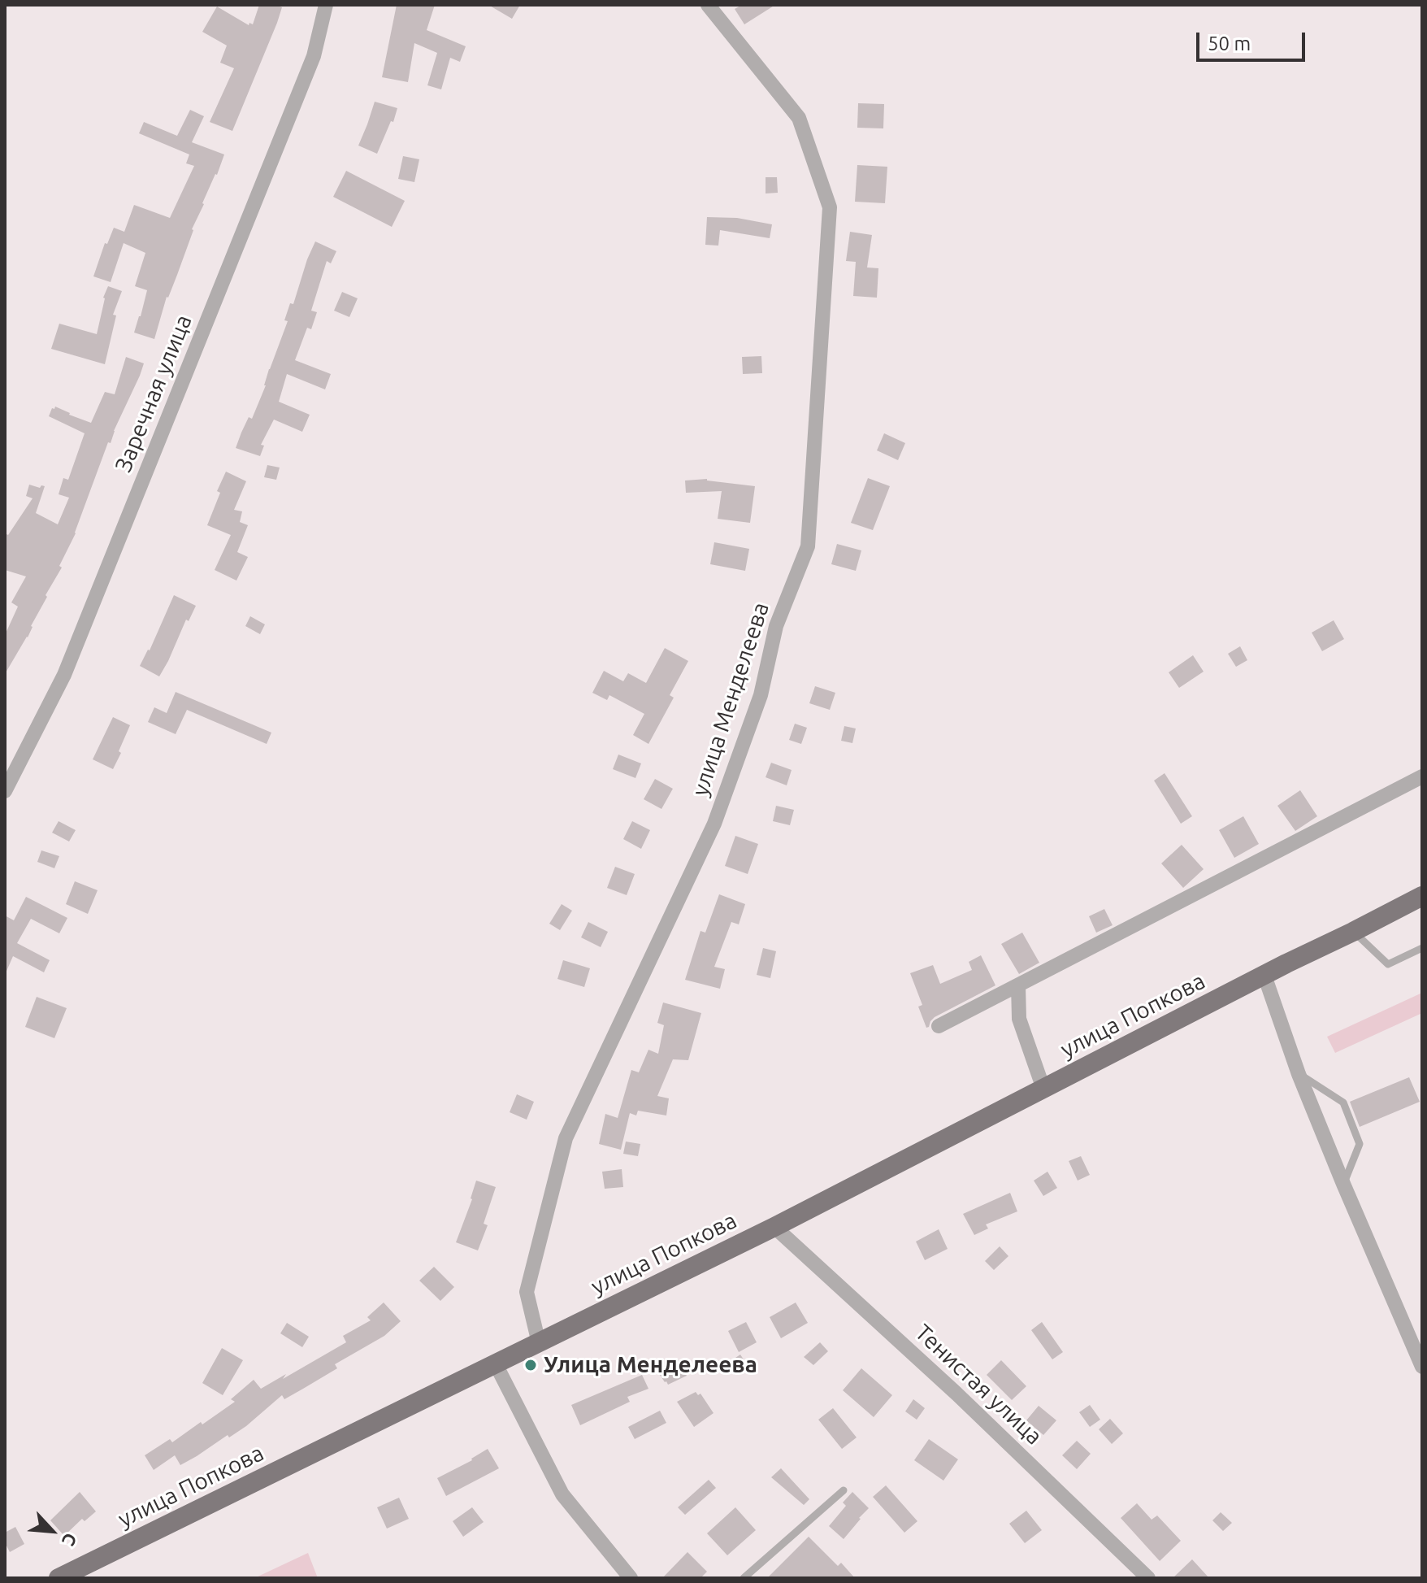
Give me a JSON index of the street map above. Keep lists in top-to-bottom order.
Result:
{
  "streets": {
    "main road": ["улица Попкова"],
    "street": ["Заречная улица", "улица Менделеева", "Тенистая улица"]
  },
  "crossings": [
    ["улица Менделеева", "улица Попкова"],
    ["улица Попкова", "Тенистая улица"]
  ],
  "places": ["Улица Менделеева"],
  "scale_bar": "50 m",
  "north": "bottom right"
}
